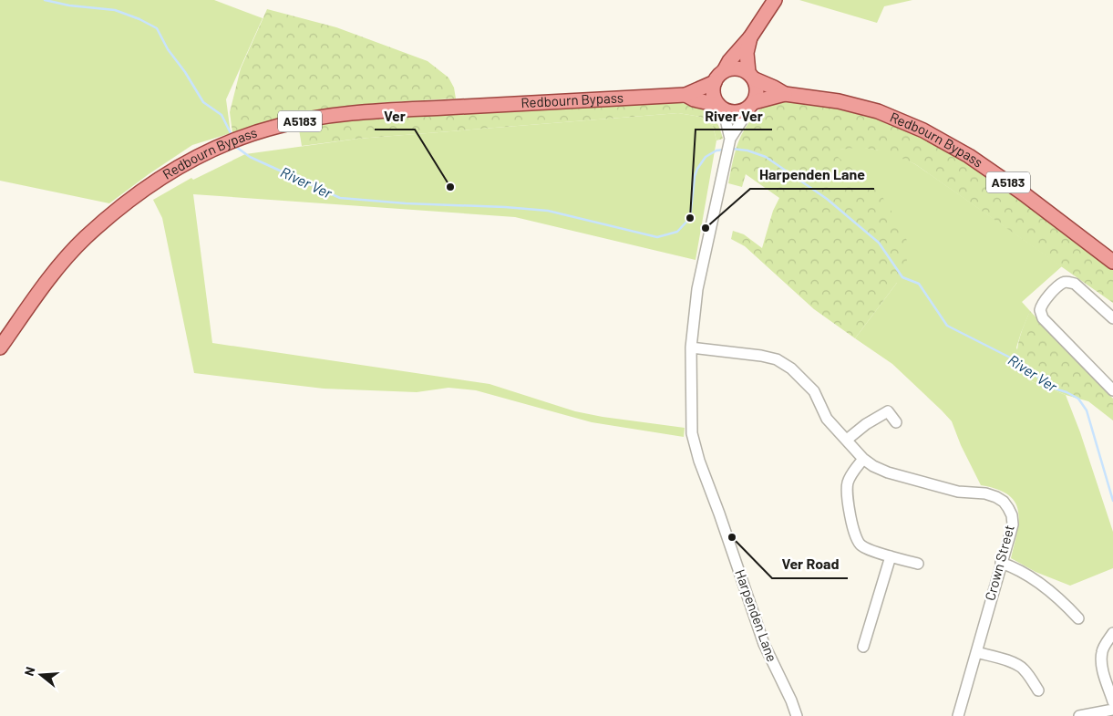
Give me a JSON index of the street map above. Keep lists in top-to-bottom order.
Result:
{
  "streets": {
    "main road": ["Redbourn Bypass", "A5183"],
    "street": ["Crown Street", "Harpenden Lane"]
  },
  "crossings": [
    ["Redbourn Bypass", "Harpenden Lane"],
    ["Crown Street", "Harpenden Lane"]
  ],
  "water": ["River Ver"],
  "places": [
    "Ver",
    "River Ver",
    "Harpenden Lane",
    "Ver Road"
  ],
  "north": "left"
}
